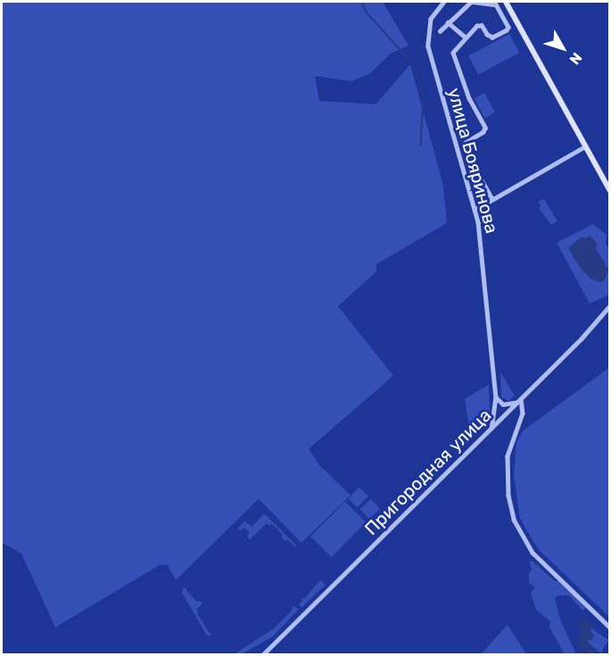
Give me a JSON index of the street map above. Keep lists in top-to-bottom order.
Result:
{
  "streets": {
    "street": ["улица Бояринова", "Пригородная улица"]
  },
  "crossings": [
    ["улица Бояринова", "Пригородная улица"]
  ],
  "north": "bottom right"
}
